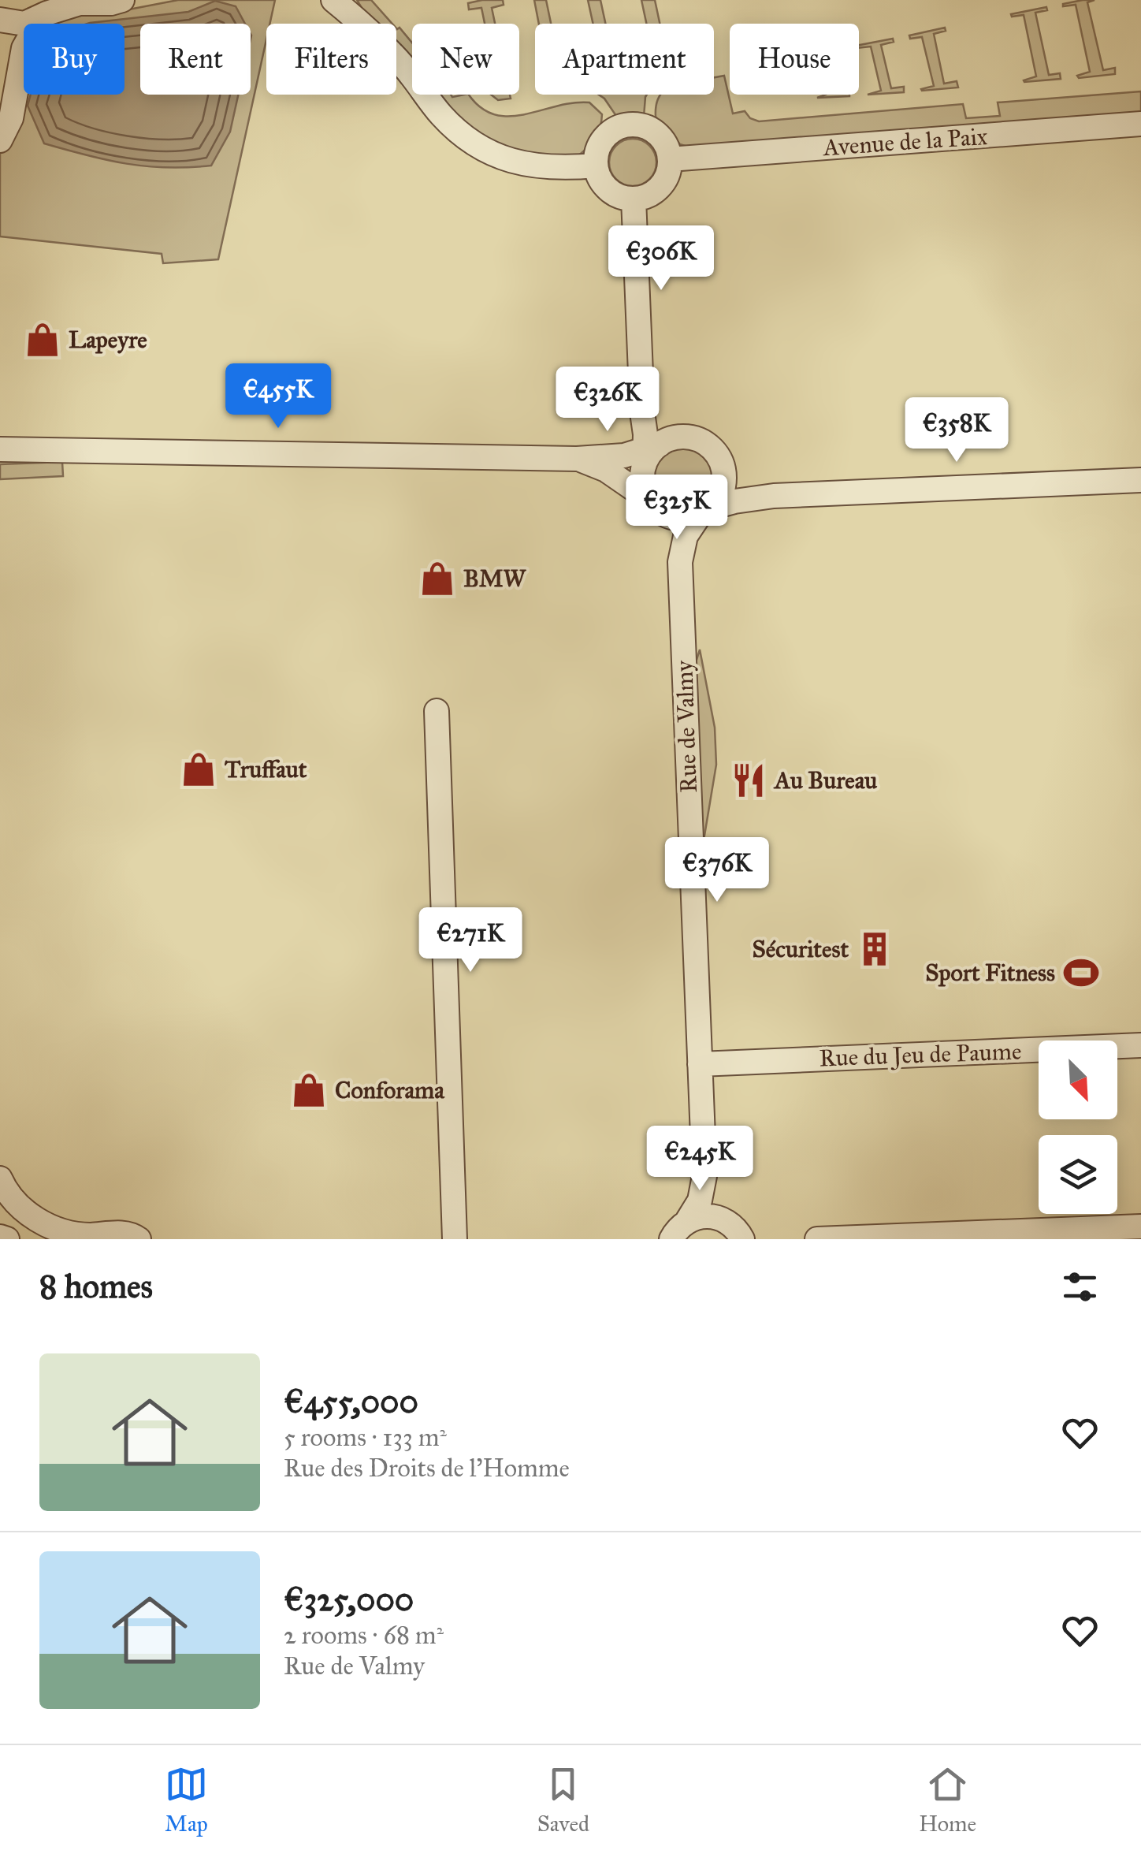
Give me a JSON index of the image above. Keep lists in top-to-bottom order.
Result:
{
  "streets": {
    "street": ["Avenue de la Paix", "Rue de Valmy", "Rue du Jeu de Paume"]
  },
  "crossings": [
    ["Rue de Valmy", "Rue du Jeu de Paume"]
  ],
  "places": {
    "shop": [
      "Lapeyre",
      "BMW",
      "Truffaut",
      "Conforama"
    ],
    "restaurant": ["Au Bureau"],
    "building": ["Sécuritest"],
    "sports": ["Sport Fitness"]
  },
  "north": "bottom right",
  "page": {
    "chip": [
      "Buy",
      "Rent",
      "Filters",
      "New",
      "Apartment",
      "House"
    ],
    "price": [
      "€306K",
      "€455K",
      "€326K",
      "€358K",
      "€325K",
      "€376K",
      "€271K",
      "€245K"
    ],
    "heading": "8 homes",
    "list": [
      {
        "name": "€455,000",
        "note": "5 rooms · 133 m² · Rue des Droits de l'Homme"
      },
      {
        "name": "€325,000",
        "note": "2 rooms · 68 m² · Rue de Valmy"
      }
    ],
    "tabs": ["Map", "Saved", "Home"]
  }
}
